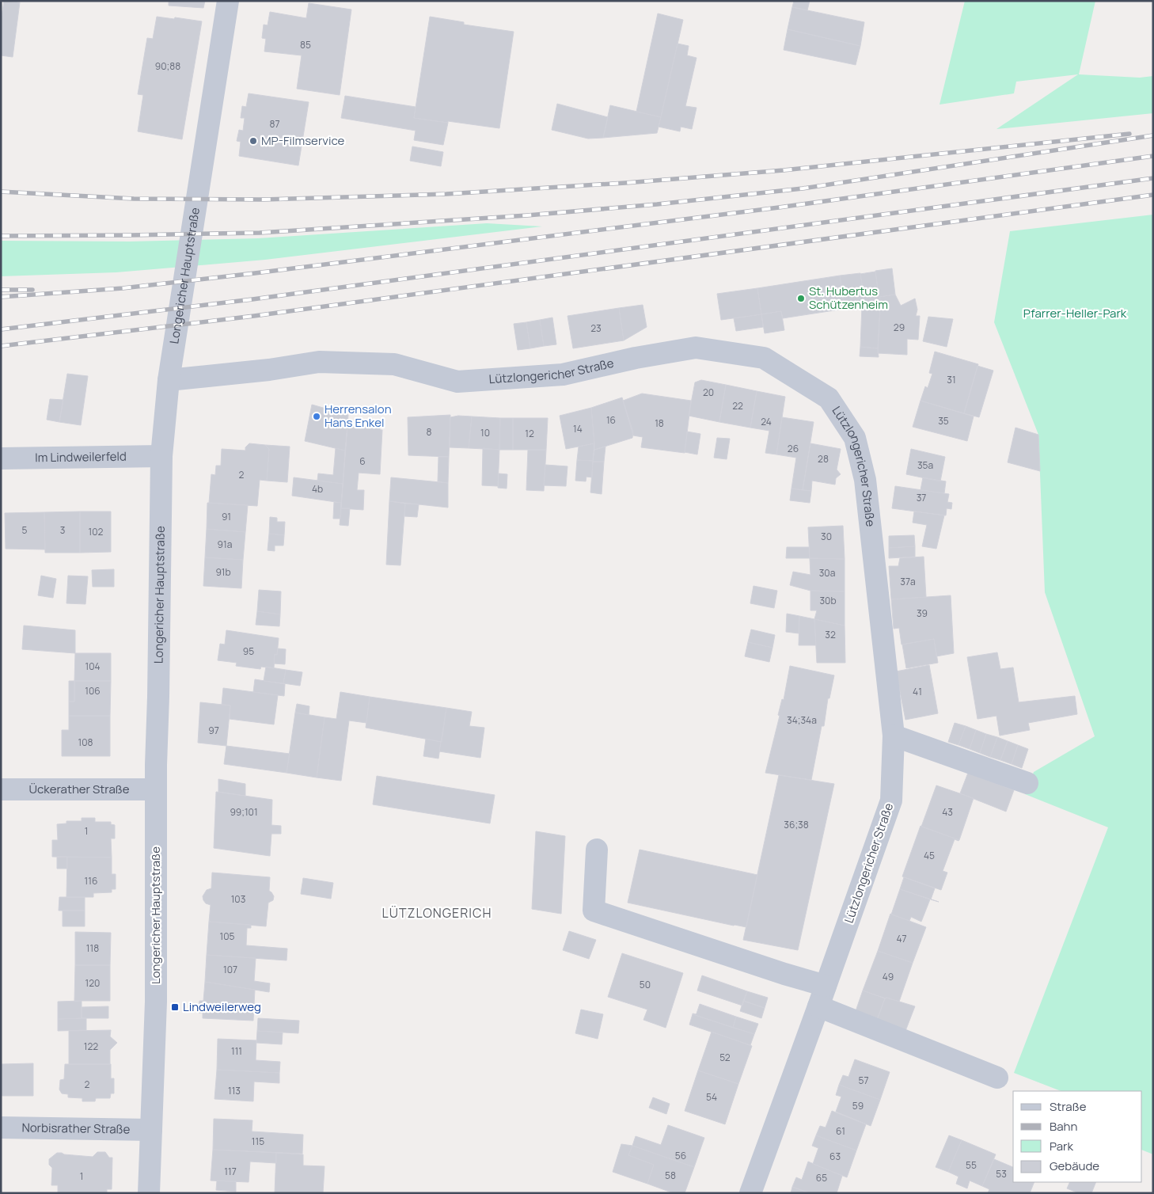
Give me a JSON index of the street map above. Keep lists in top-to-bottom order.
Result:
{
  "streets": {
    "street": [
      "Longericher Hauptstraße",
      "Lützlongericher Straße",
      "Im Lindweilerfeld",
      "Ückerather Straße",
      "Norbisrather Straße"
    ]
  },
  "crossings": [
    ["Longericher Hauptstraße", "Lützlongericher Straße"],
    ["Longericher Hauptstraße", "Im Lindweilerfeld"],
    ["Longericher Hauptstraße", "Ückerather Straße"],
    ["Longericher Hauptstraße", "Norbisrather Straße"]
  ],
  "districts": ["LÜTZLONGERICH"],
  "parks": ["Pfarrer-Heller-Park"],
  "places": {
    "other": ["MP-Filmservice", "St. Hubertus Schützenheim", "Herrensalon Hans Enkel"],
    "transit": ["Lindweilerweg"]
  },
  "house_numbers": [
    "85",
    "90;88",
    "87",
    "29",
    "23",
    "31",
    "20",
    "22",
    "16",
    "35",
    "24",
    "18",
    "14",
    "8",
    "10",
    "12",
    "26",
    "28",
    "6",
    "35a",
    "2",
    "4b",
    "37",
    "91",
    "5",
    "3",
    "102",
    "30",
    "91a",
    "91b",
    "30a",
    "37a",
    "30b",
    "39",
    "32",
    "95",
    "104",
    "106",
    "41",
    "34;34a",
    "97",
    "108",
    "99;101",
    "43",
    "36;38",
    "1",
    "45",
    "116",
    "103",
    "105",
    "47",
    "118",
    "107",
    "49",
    "120",
    "50",
    "122",
    "111",
    "52",
    "57",
    "2",
    "113",
    "54",
    "59",
    "61",
    "115",
    "56",
    "63",
    "55",
    "117",
    "53",
    "58",
    "1",
    "65"
  ],
  "legend": [
    "Straße",
    "Bahn",
    "Park",
    "Gebäude"
  ]
}
